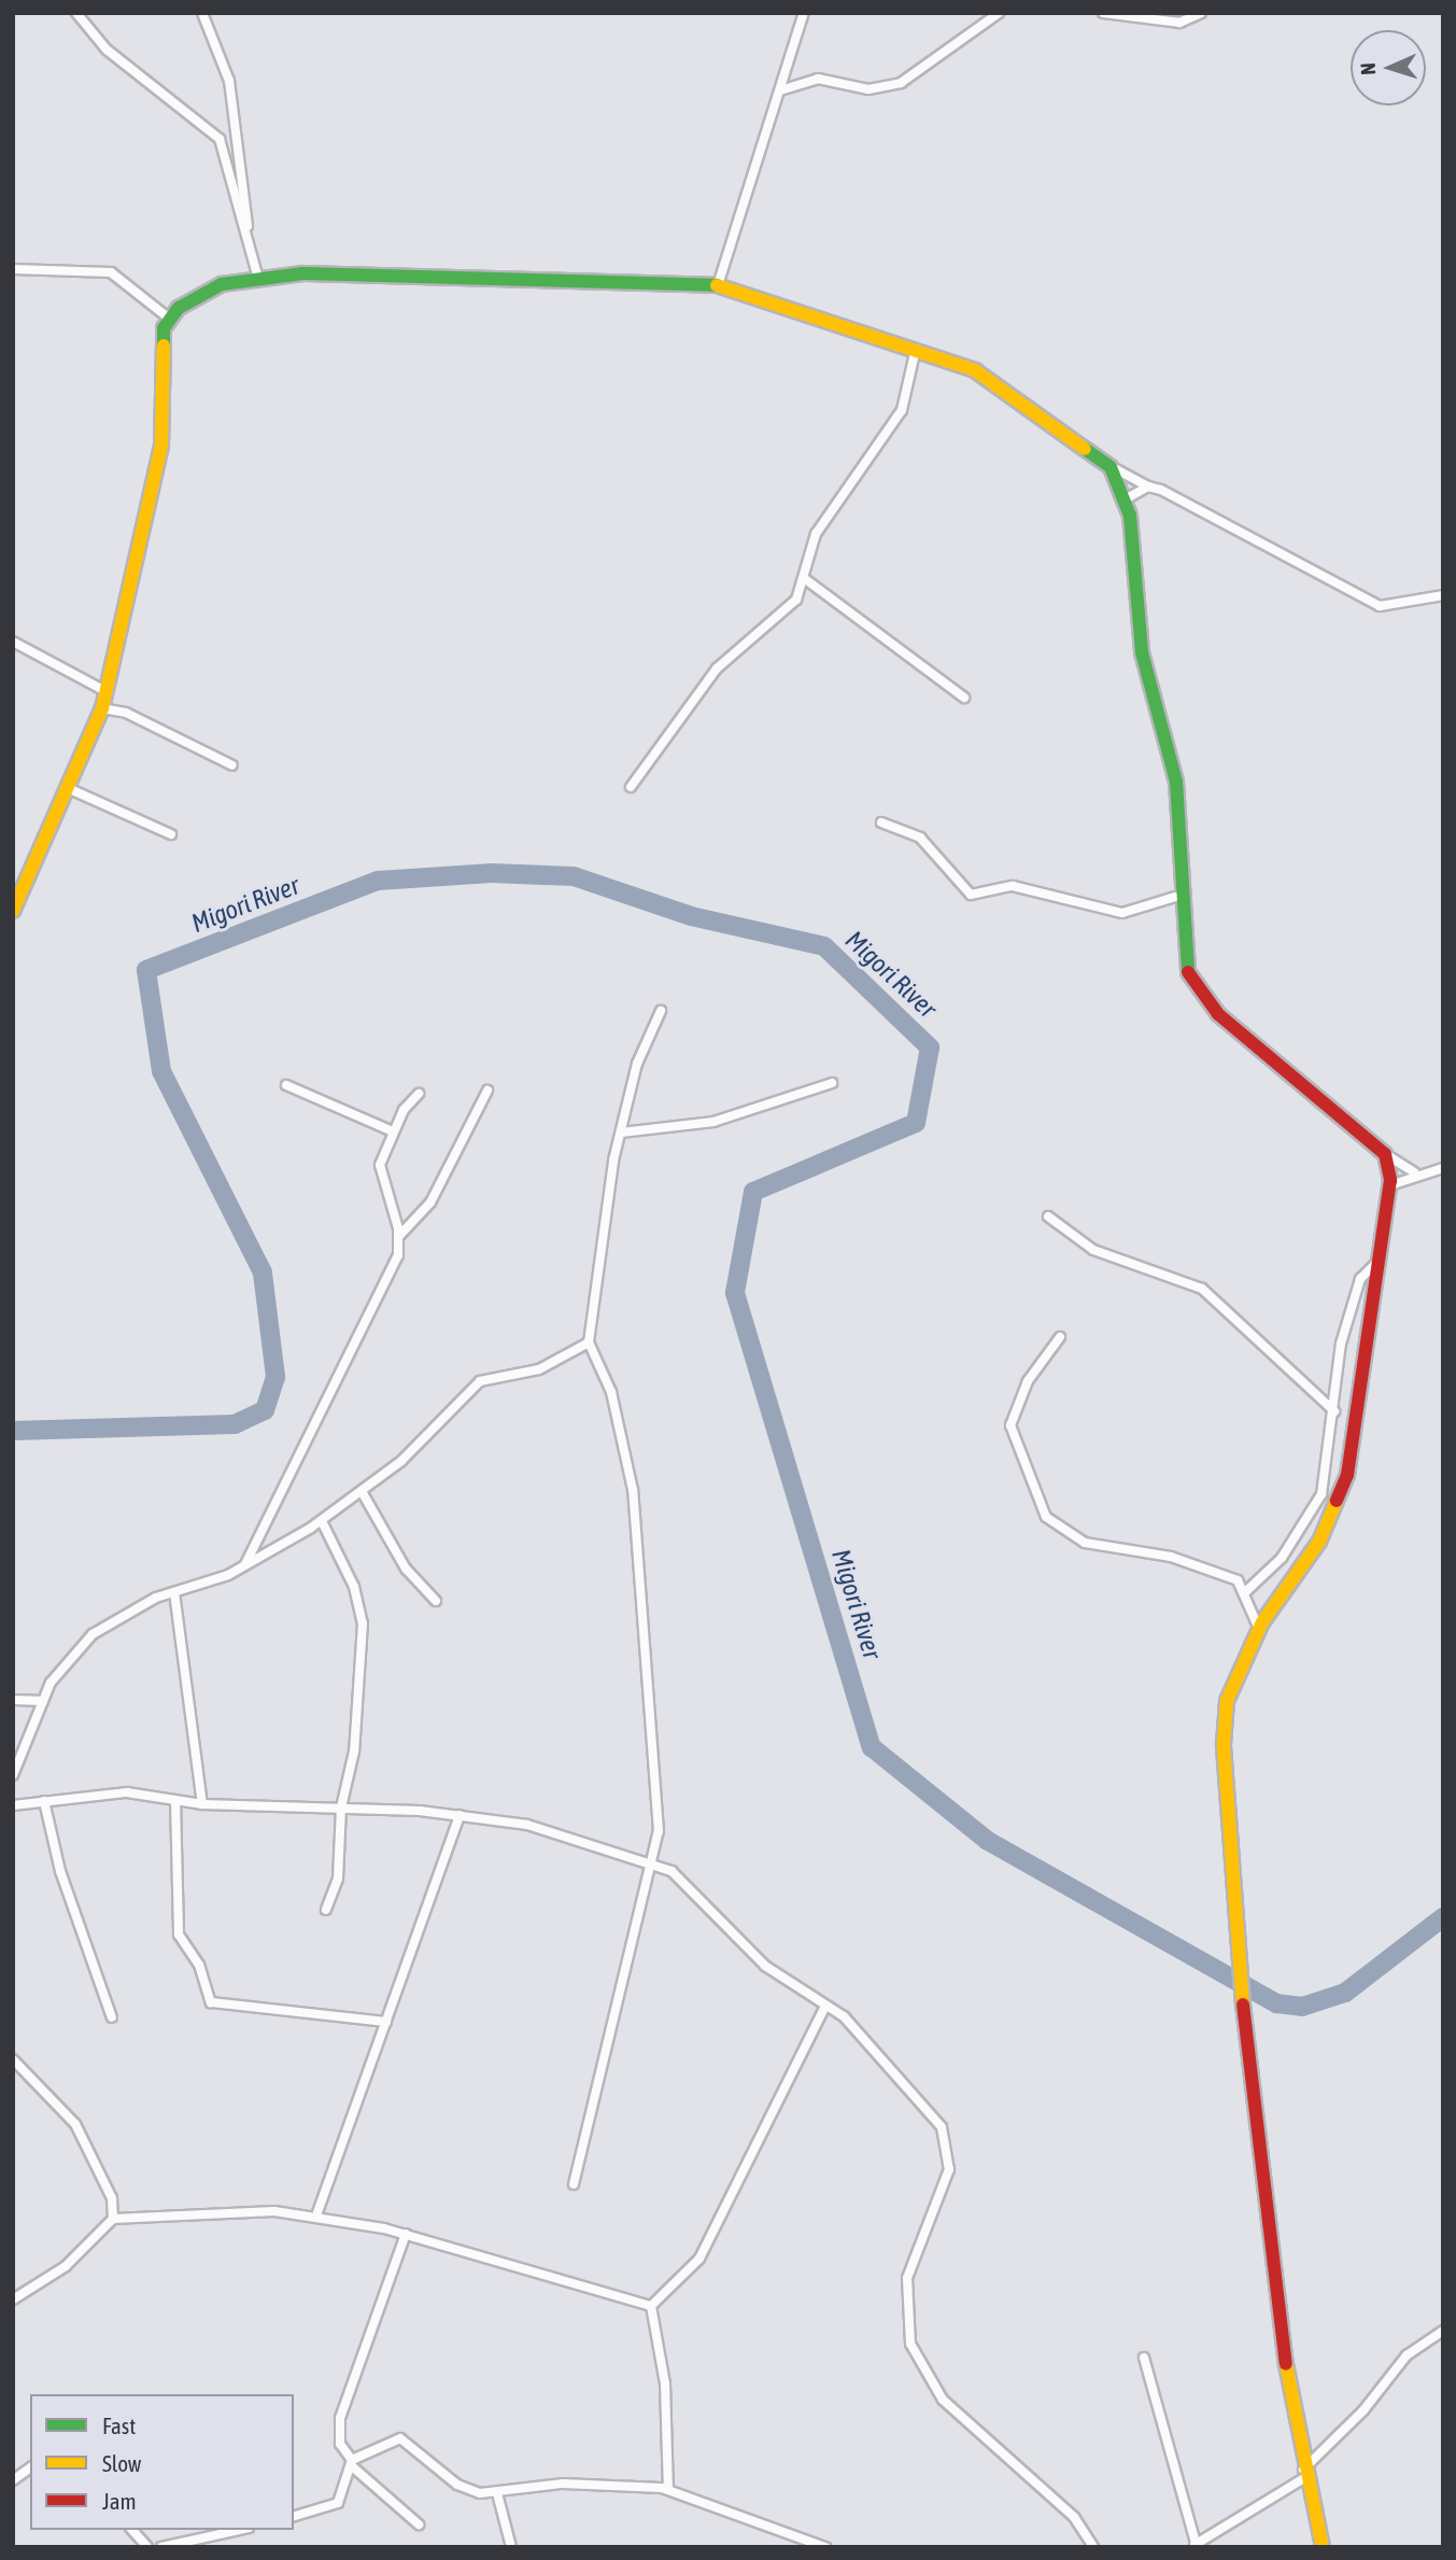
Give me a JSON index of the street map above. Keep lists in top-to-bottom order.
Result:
{
  "water": ["Migori River"],
  "legend": ["Fast", "Slow", "Jam"],
  "north": "left"
}
